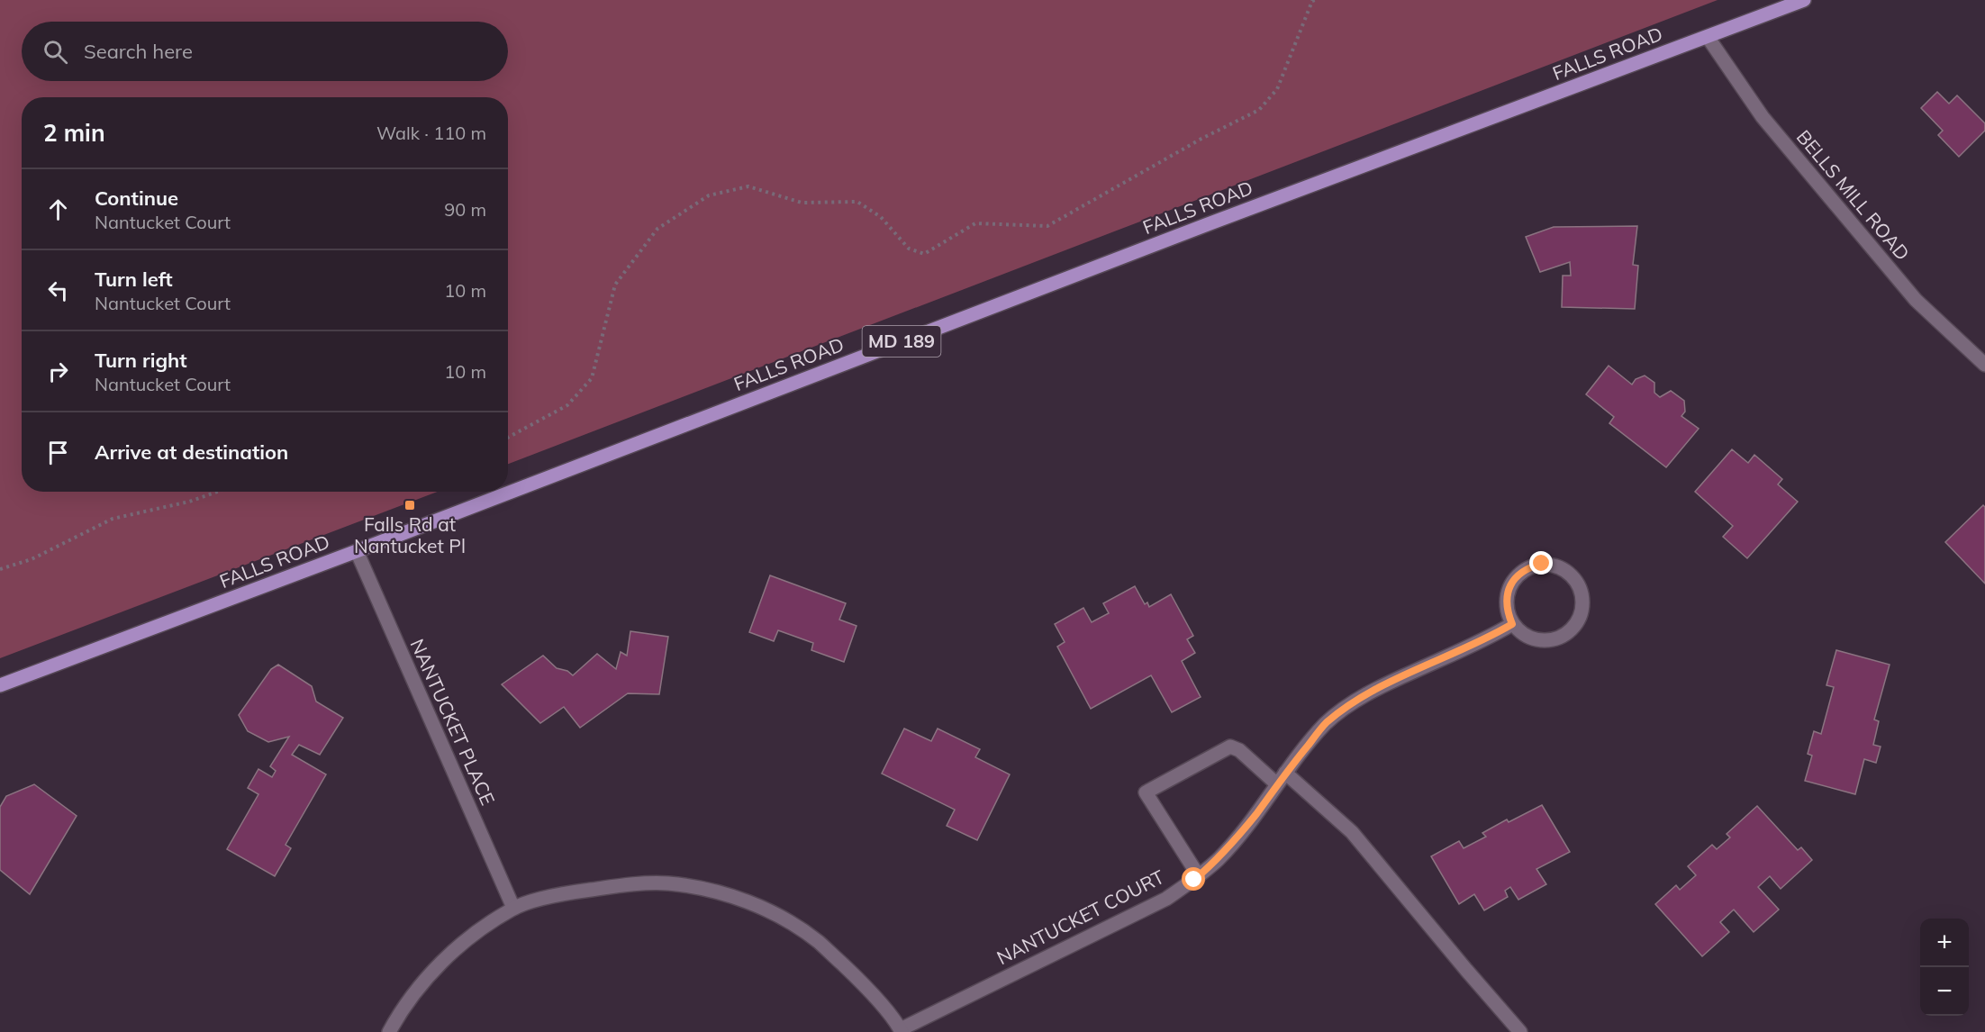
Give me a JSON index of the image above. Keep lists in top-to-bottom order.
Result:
{
  "streets": {
    "main road": ["FALLS ROAD", "MD 189"],
    "street": ["BELLS MILL ROAD", "NANTUCKET PLACE", "NANTUCKET COURT"]
  },
  "crossings": [
    ["FALLS ROAD", "BELLS MILL ROAD"],
    ["FALLS ROAD", "NANTUCKET PLACE"]
  ],
  "places": {
    "transit": ["Falls Rd at Nantucket Pl"]
  },
  "page": {
    "search": "Search here",
    "heading": ["2 min", "Walk · 110 m"],
    "list": [
      ["Continue", "Nantucket Court", "90 m"],
      ["Turn left", "Nantucket Court", "10 m"],
      ["Turn right", "Nantucket Court", "10 m"],
      "Arrive at destination"
    ],
    "map_buttons": ["+", "−"]
  }
}
